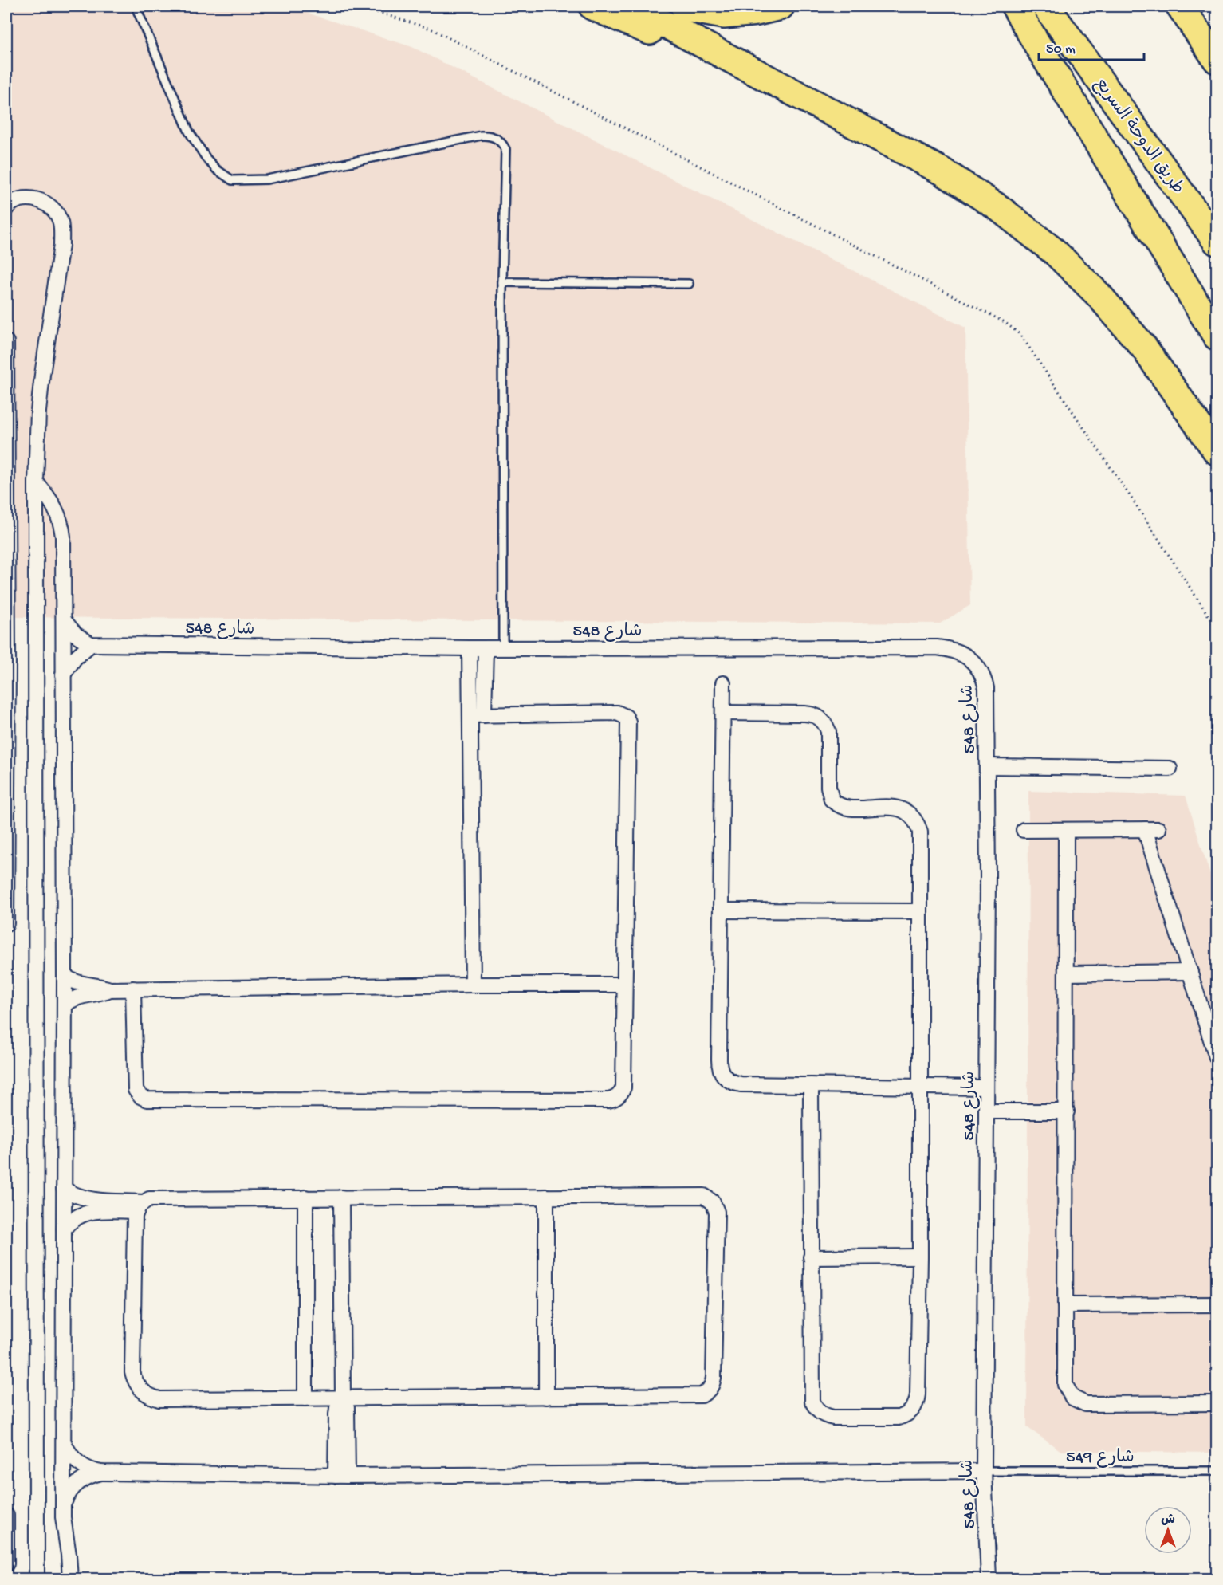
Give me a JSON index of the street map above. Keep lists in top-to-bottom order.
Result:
{
  "streets": {
    "highway": ["طريق الدوحة السريع"],
    "street": ["شارع 548"],
    "lane": ["شارع 549"]
  },
  "crossings": [
    ["شارع 548", "شارع 549"]
  ],
  "scale_bar": "50 m",
  "north": "top"
}
